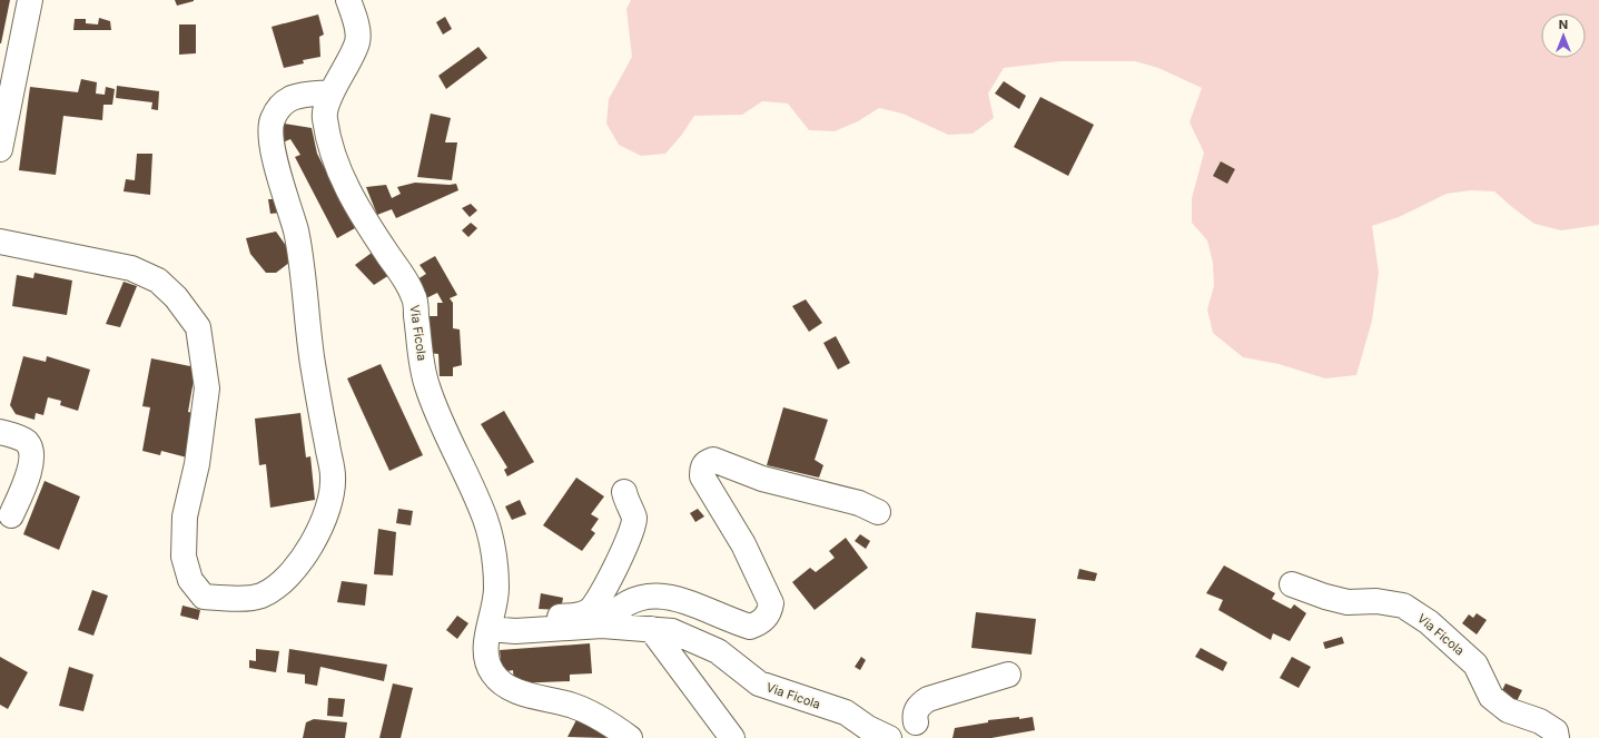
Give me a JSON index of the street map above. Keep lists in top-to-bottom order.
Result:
{
  "streets": {
    "street": ["Via Ficola"]
  },
  "north": "top"
}
